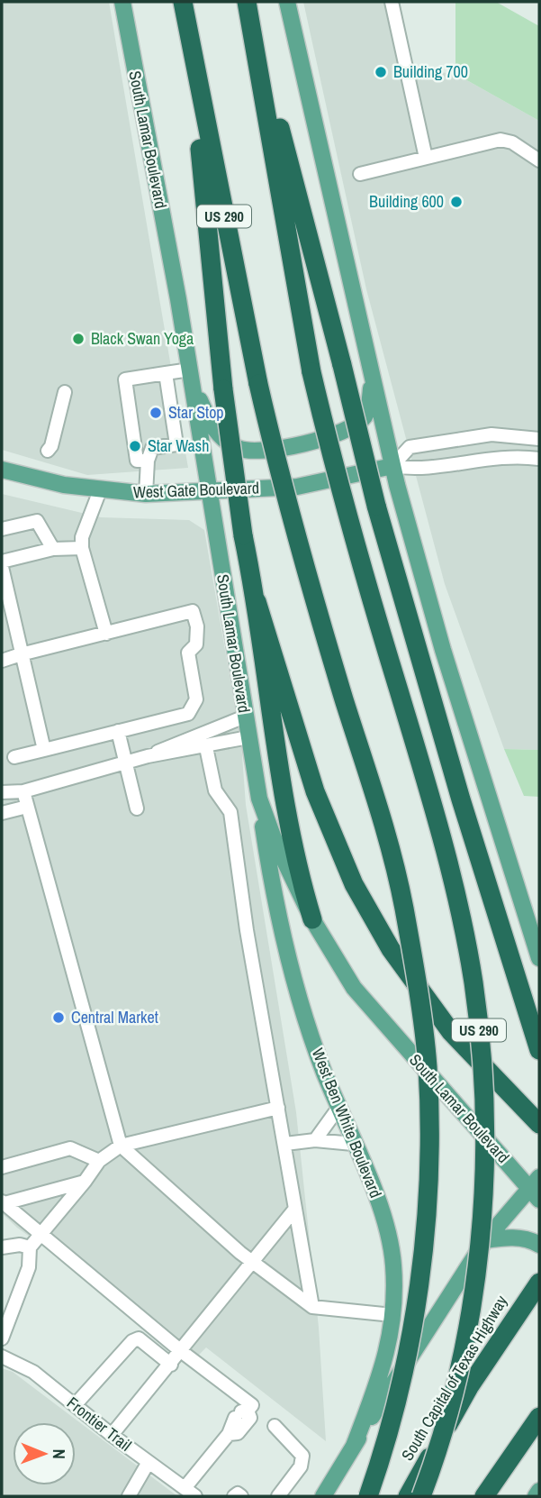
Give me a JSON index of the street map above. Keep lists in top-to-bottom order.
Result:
{
  "streets": {
    "highway": ["US 290", "South Capital of Texas Highway"],
    "main road": ["South Lamar Boulevard", "West Gate Boulevard", "West Ben White Boulevard"],
    "street": ["Frontier Trail"]
  },
  "crossings": [
    ["South Lamar Boulevard", "West Gate Boulevard"],
    ["South Lamar Boulevard", "West Ben White Boulevard"]
  ],
  "places": [
    "Building 700",
    "Building 600",
    "Black Swan Yoga",
    "Star Stop",
    "Star Wash",
    "Central Market"
  ],
  "north": "right"
}
